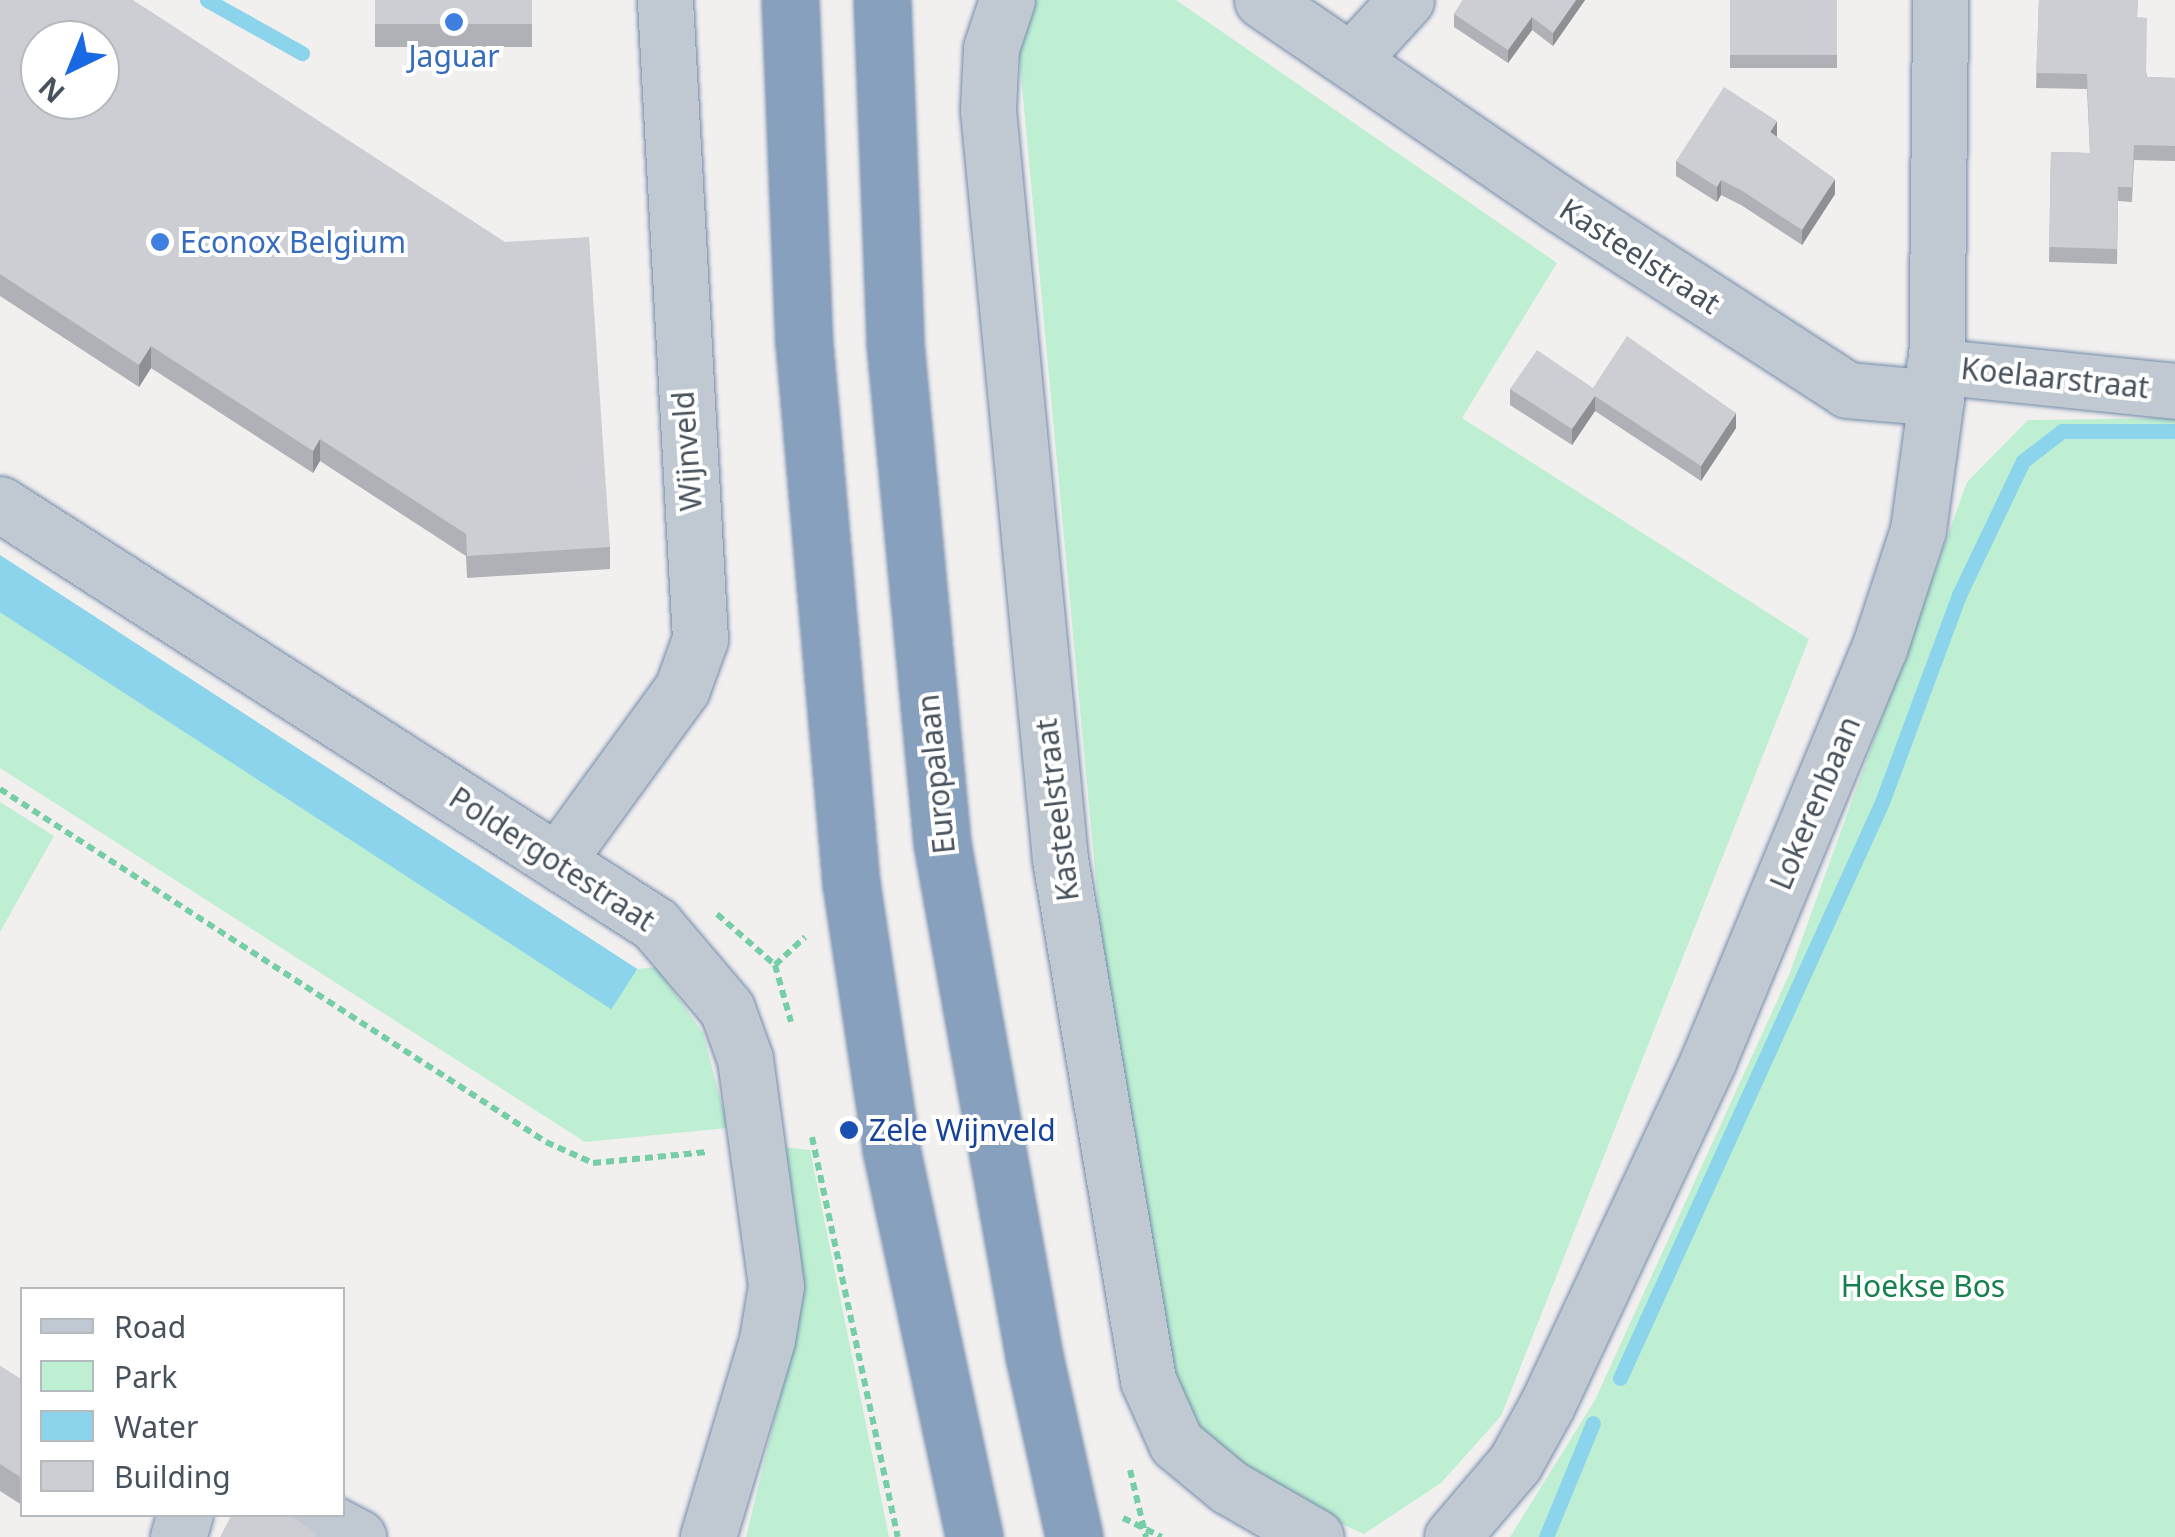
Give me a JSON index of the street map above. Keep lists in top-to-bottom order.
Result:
{
  "streets": {
    "highway": ["Europalaan"],
    "street": [
      "Kasteelstraat",
      "Koelaarstraat",
      "Wijnveld",
      "Lokerenbaan",
      "Poldergotestraat"
    ]
  },
  "crossings": [
    ["Kasteelstraat", "Koelaarstraat"],
    ["Kasteelstraat", "Lokerenbaan"],
    ["Koelaarstraat", "Lokerenbaan"],
    ["Wijnveld", "Poldergotestraat"]
  ],
  "parks": ["Hoekse Bos"],
  "places": ["Jaguar", "Econox Belgium", "Zele Wijnveld"],
  "legend": [
    "Road",
    "Park",
    "Water",
    "Building"
  ],
  "north": "bottom left"
}
